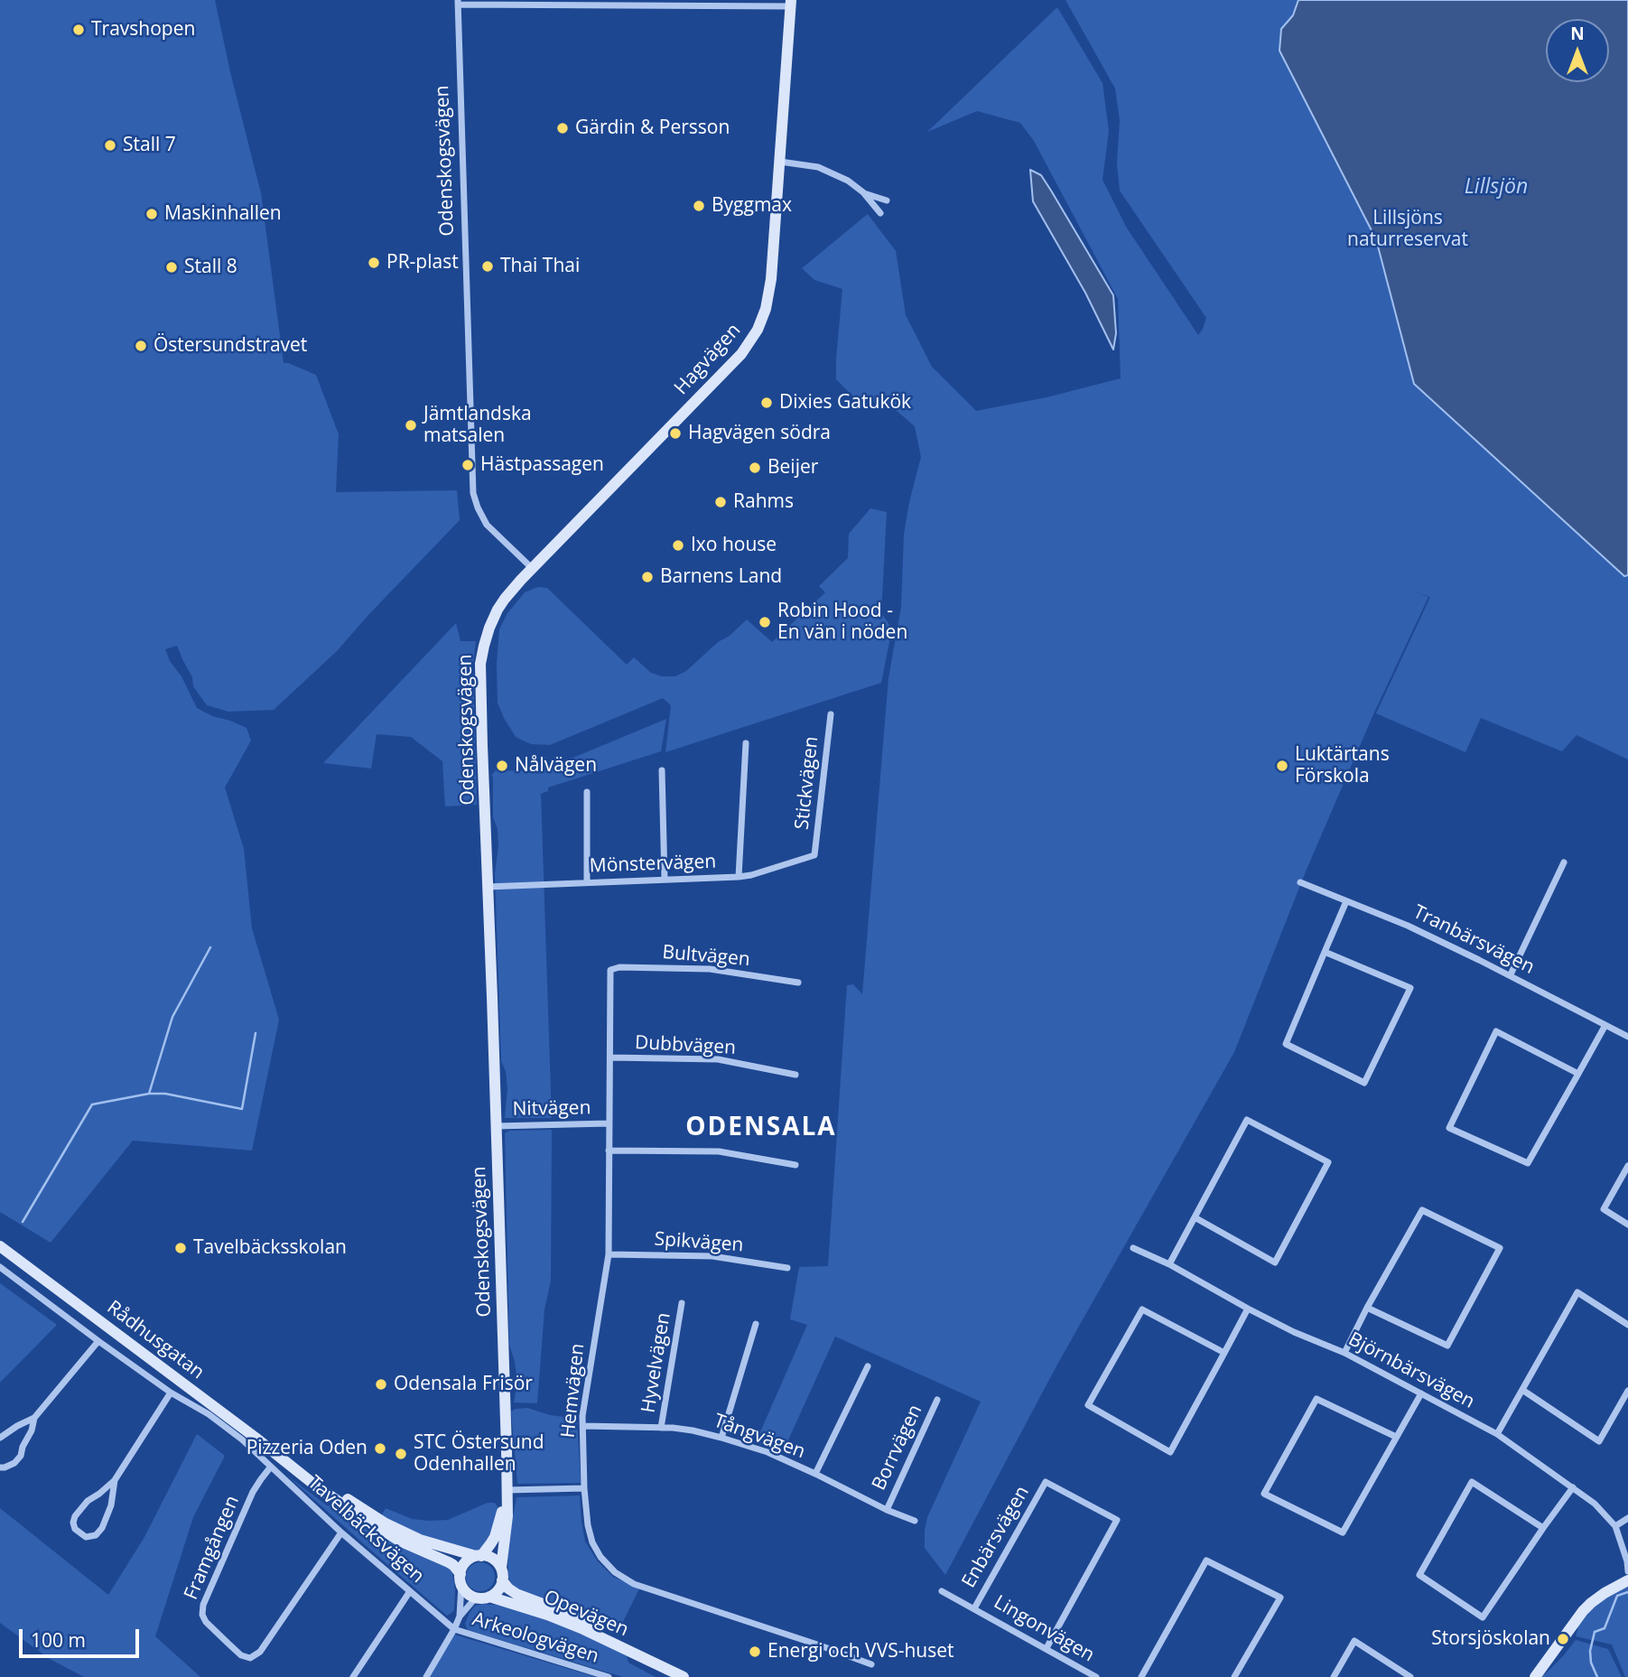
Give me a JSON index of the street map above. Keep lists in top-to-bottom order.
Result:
{
  "streets": {
    "street": [
      "Odenskogsvägen",
      "Hagvägen",
      "Stickvägen",
      "Mönstervägen",
      "Tranbärsvägen",
      "Bultvägen",
      "Dubbvägen",
      "Nitvägen",
      "Spikvägen",
      "Rådhusgatan",
      "Hyvelvägen",
      "Björnbärsvägen",
      "Hemvägen",
      "Tångvägen",
      "Borrvägen",
      "Tavelbäcksvägen",
      "Enbärsvägen",
      "Framgången",
      "Opevägen",
      "Lingonvägen",
      "Arkeologvägen"
    ]
  },
  "crossings": [
    ["Odenskogsvägen", "Hagvägen"],
    ["Odenskogsvägen", "Mönstervägen"],
    ["Odenskogsvägen", "Nitvägen"],
    ["Odenskogsvägen", "Rådhusgatan"],
    ["Odenskogsvägen", "Opevägen"],
    ["Stickvägen", "Mönstervägen"],
    ["Bultvägen", "Hemvägen"],
    ["Dubbvägen", "Hemvägen"],
    ["Nitvägen", "Hemvägen"],
    ["Spikvägen", "Hemvägen"],
    ["Rådhusgatan", "Opevägen"],
    ["Hyvelvägen", "Tångvägen"],
    ["Hemvägen", "Tångvägen"],
    ["Tångvägen", "Borrvägen"],
    ["Tavelbäcksvägen", "Framgången"],
    ["Tavelbäcksvägen", "Arkeologvägen"],
    ["Enbärsvägen", "Lingonvägen"]
  ],
  "districts": ["ODENSALA"],
  "water": ["Lillsjön"],
  "parks": ["Lillsjöns naturreservat"],
  "places": [
    "Travshopen",
    "Gärdin & Persson",
    "Stall 7",
    "Byggmax",
    "Maskinhallen",
    "PR-plast",
    "Thai Thai",
    "Stall 8",
    "Östersundstravet",
    "Dixies Gatukök",
    "Jämtlandska matsalen",
    "Hagvägen södra",
    "Hästpassagen",
    "Beijer",
    "Rahms",
    "Ixo house",
    "Barnens Land",
    "Robin Hood - En vän i nöden",
    "Nålvägen",
    "Luktärtans Förskola",
    "Tavelbäcksskolan",
    "Odensala Frisör",
    "Pizzeria Oden",
    "STC Östersund Odenhallen",
    "Storsjöskolan",
    "Energi och VVS-huset"
  ],
  "scale_bar": "100 m",
  "north": "top"
}
